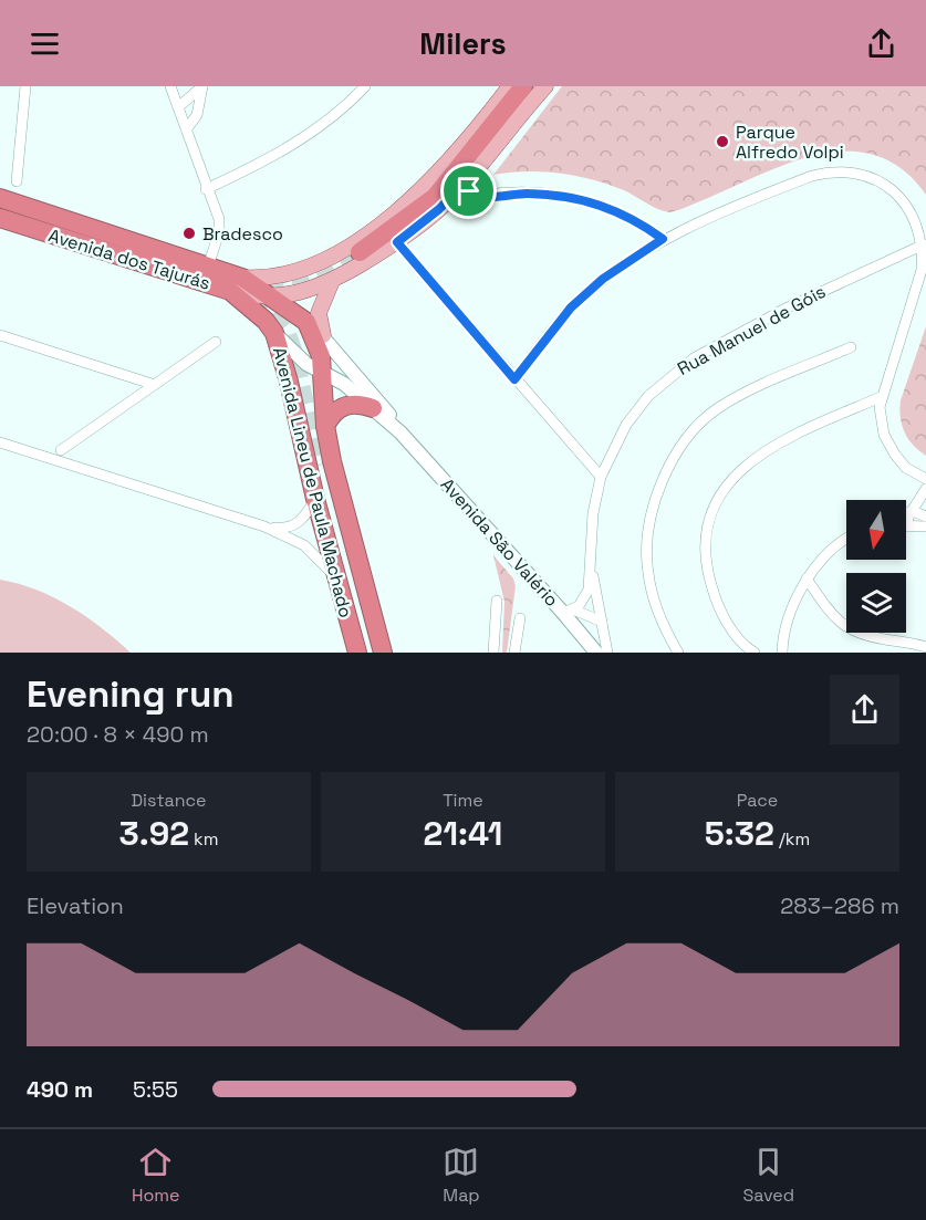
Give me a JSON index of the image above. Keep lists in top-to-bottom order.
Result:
{
  "streets": {
    "highway": ["Avenida dos Tajurás", "Avenida Lineu de Paula Machado"],
    "main road": ["Avenida São Valério"],
    "street": ["Rua Manuel de Góis"]
  },
  "crossings": [
    ["Avenida dos Tajurás", "Avenida Lineu de Paula Machado"],
    ["Rua Manuel de Góis", "Avenida São Valério"],
    ["Avenida Lineu de Paula Machado", "Avenida São Valério"]
  ],
  "places": ["Parque Alfredo Volpi", "Bradesco"],
  "north": "bottom",
  "page": {
    "header": "Milers",
    "heading": ["Evening run", "20:00 · 8 × 490 m"],
    "stats": [
      ["Distance", "3.92 km"],
      ["Time", "21:41"],
      ["Pace", "5:32 /km"]
    ],
    "chart": ["Elevation", "283–286 m"],
    "list": [
      {
        "name": "490 m",
        "note": "5:55"
      }
    ],
    "tabs": ["Home", "Map", "Saved"]
  }
}
